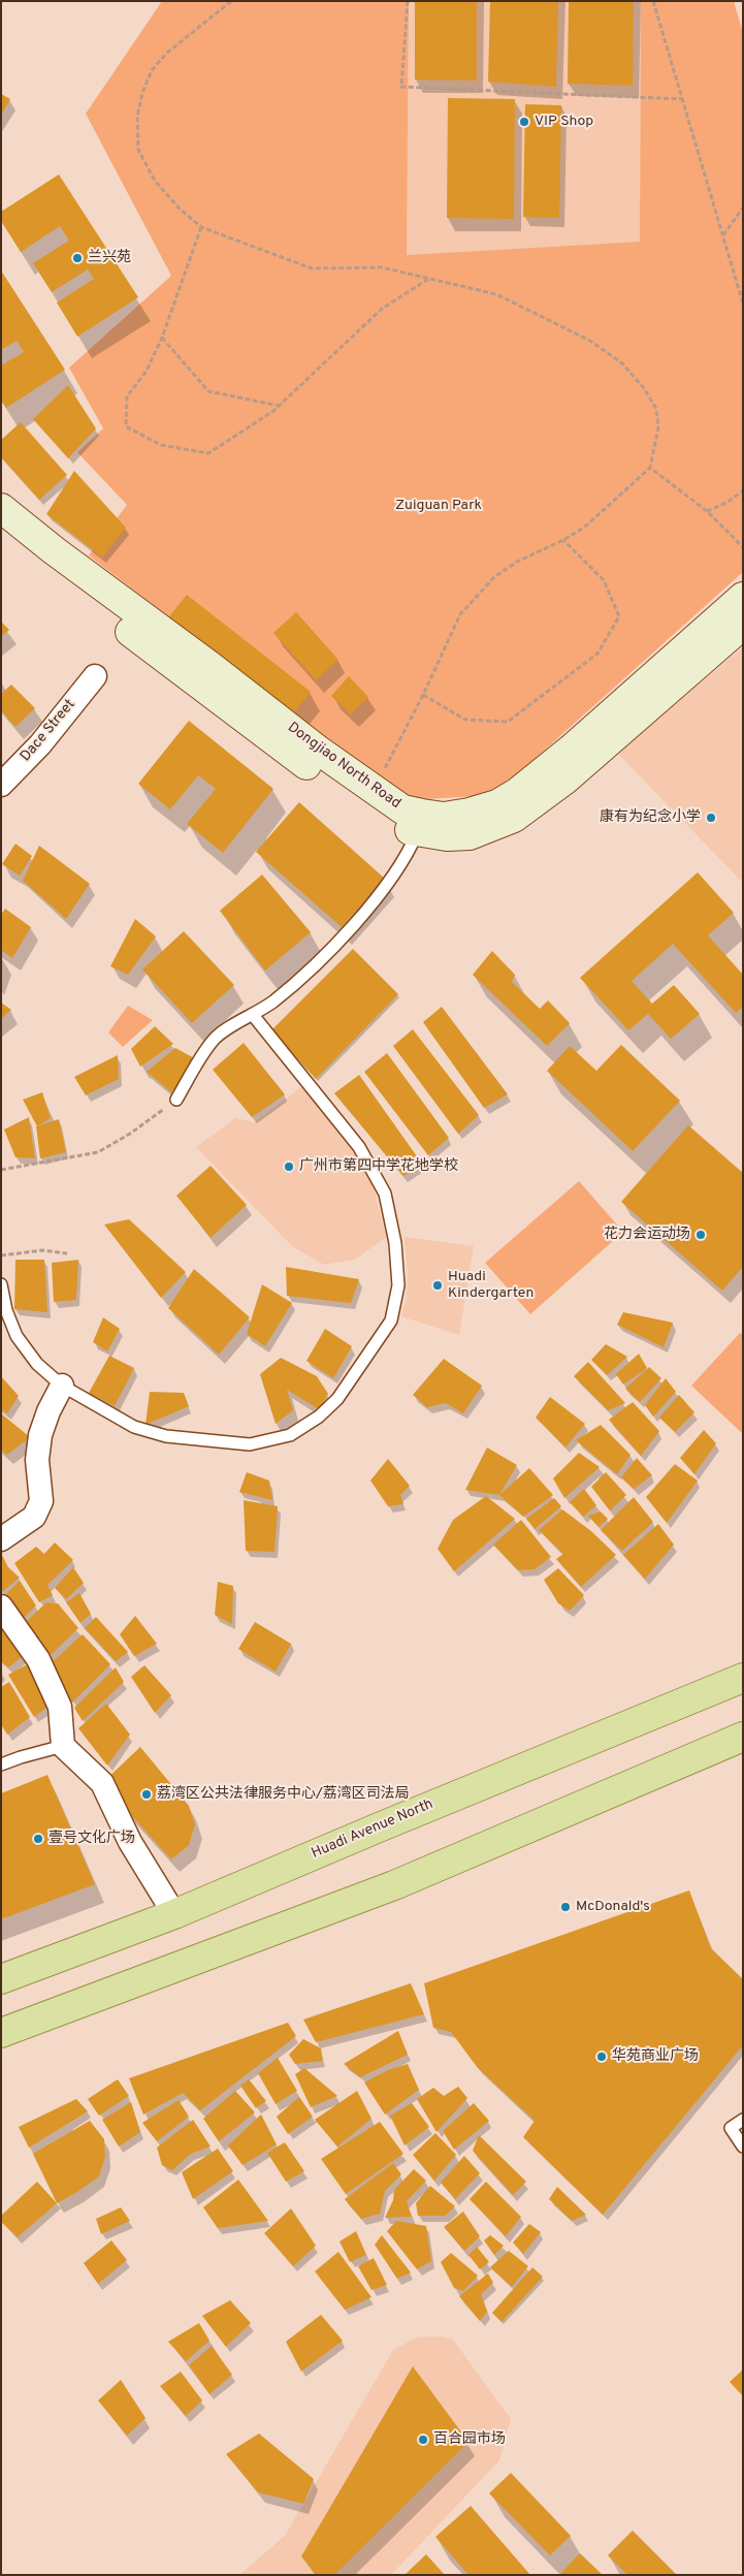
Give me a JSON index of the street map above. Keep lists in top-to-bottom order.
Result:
{
  "streets": {
    "main road": ["Dongjiao North Road", "Huadi Avenue North"],
    "street": ["Dace Street"]
  },
  "parks": ["Zuiguan Park"],
  "places": [
    "VIP Shop",
    "兰兴苑",
    "康有为纪念小学",
    "广州市第四中学花地学校",
    "花力会运动场",
    "Huadi Kindergarten",
    "荔湾区公共法律服务中心/荔湾区司法局",
    "壹号文化广场",
    "McDonald's",
    "华苑商业广场",
    "百合园市场"
  ]
}
